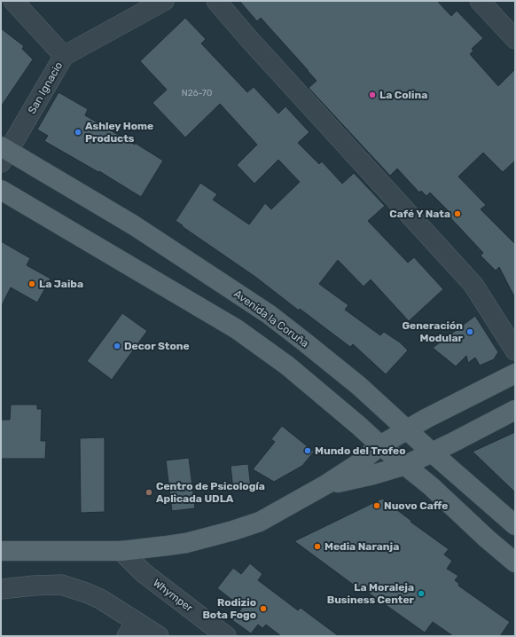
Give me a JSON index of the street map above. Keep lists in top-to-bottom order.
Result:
{
  "streets": {
    "main road": ["Avenida la Coruña"],
    "street": ["San Ignacio", "Whymper"]
  },
  "crossings": [
    ["San Ignacio", "Avenida la Coruña"]
  ],
  "places": [
    "La Colina",
    "Ashley Home Products",
    "Café Y Nata",
    "La Jaiba",
    "Generación Modular",
    "Decor Stone",
    "Mundo del Trofeo",
    "Centro de Psicología Aplicada UDLA",
    "Nuovo Caffe",
    "Media Naranja",
    "La Moraleja Business Center",
    "Rodizio Bota Fogo"
  ],
  "house_numbers": ["N26-70"]
}
